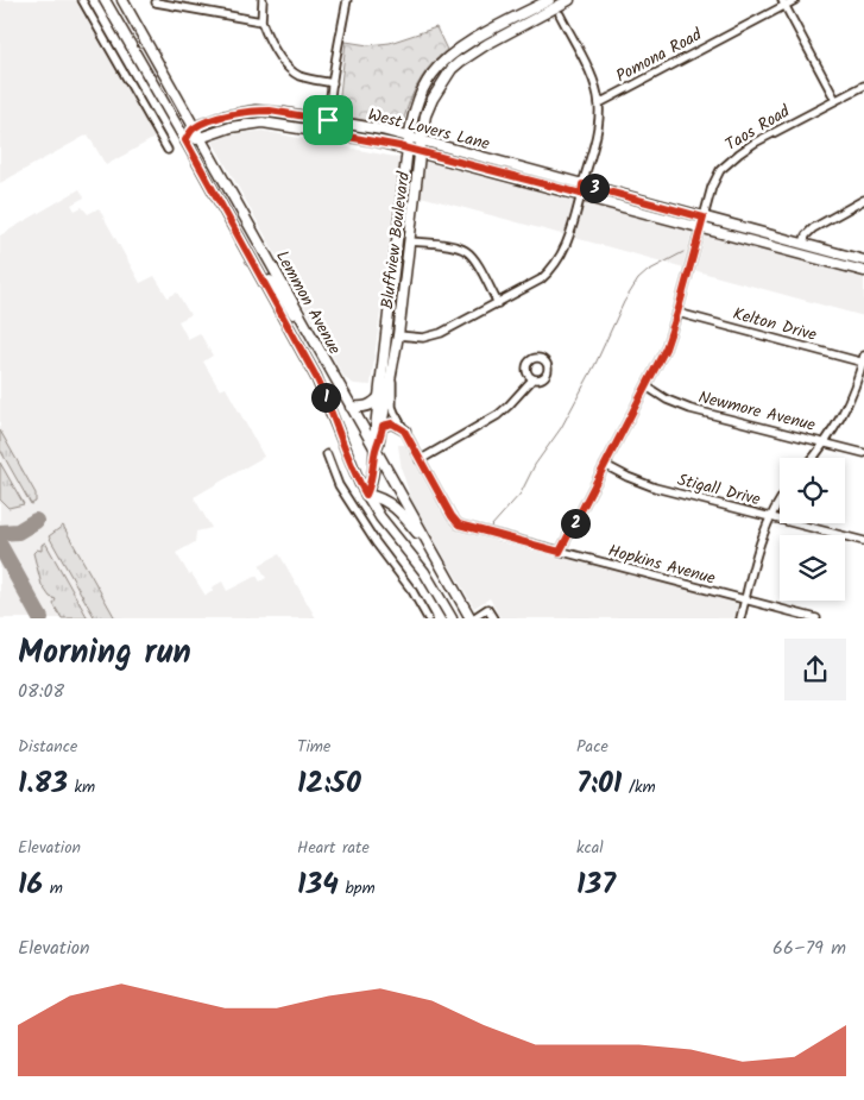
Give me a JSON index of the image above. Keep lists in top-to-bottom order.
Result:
{
  "streets": {
    "main road": ["West Lovers Lane", "Bluffview Boulevard", "Lemmon Avenue"],
    "street": [
      "Pomona Road",
      "Taos Road",
      "Kelton Drive",
      "Newmore Avenue",
      "Stigall Drive",
      "Hopkins Avenue"
    ]
  },
  "crossings": [
    ["Taos Road", "West Lovers Lane"],
    ["Taos Road", "Kelton Drive"],
    ["Taos Road", "Newmore Avenue"],
    ["Taos Road", "Stigall Drive"],
    ["Taos Road", "Hopkins Avenue"],
    ["West Lovers Lane", "Bluffview Boulevard"],
    ["West Lovers Lane", "Lemmon Avenue"],
    ["Bluffview Boulevard", "Lemmon Avenue"],
    ["Bluffview Boulevard", "Hopkins Avenue"]
  ],
  "page": {
    "pins": ["3", "1", "2"],
    "heading": ["Morning run", "08:08"],
    "stats": [
      ["Distance", "1.83 km"],
      ["Time", "12:50"],
      ["Pace", "7:01 /km"],
      ["Elevation", "16 m"],
      ["Heart rate", "134 bpm"],
      ["kcal", "137"]
    ],
    "chart": ["Elevation", "66–79 m"]
  }
}
